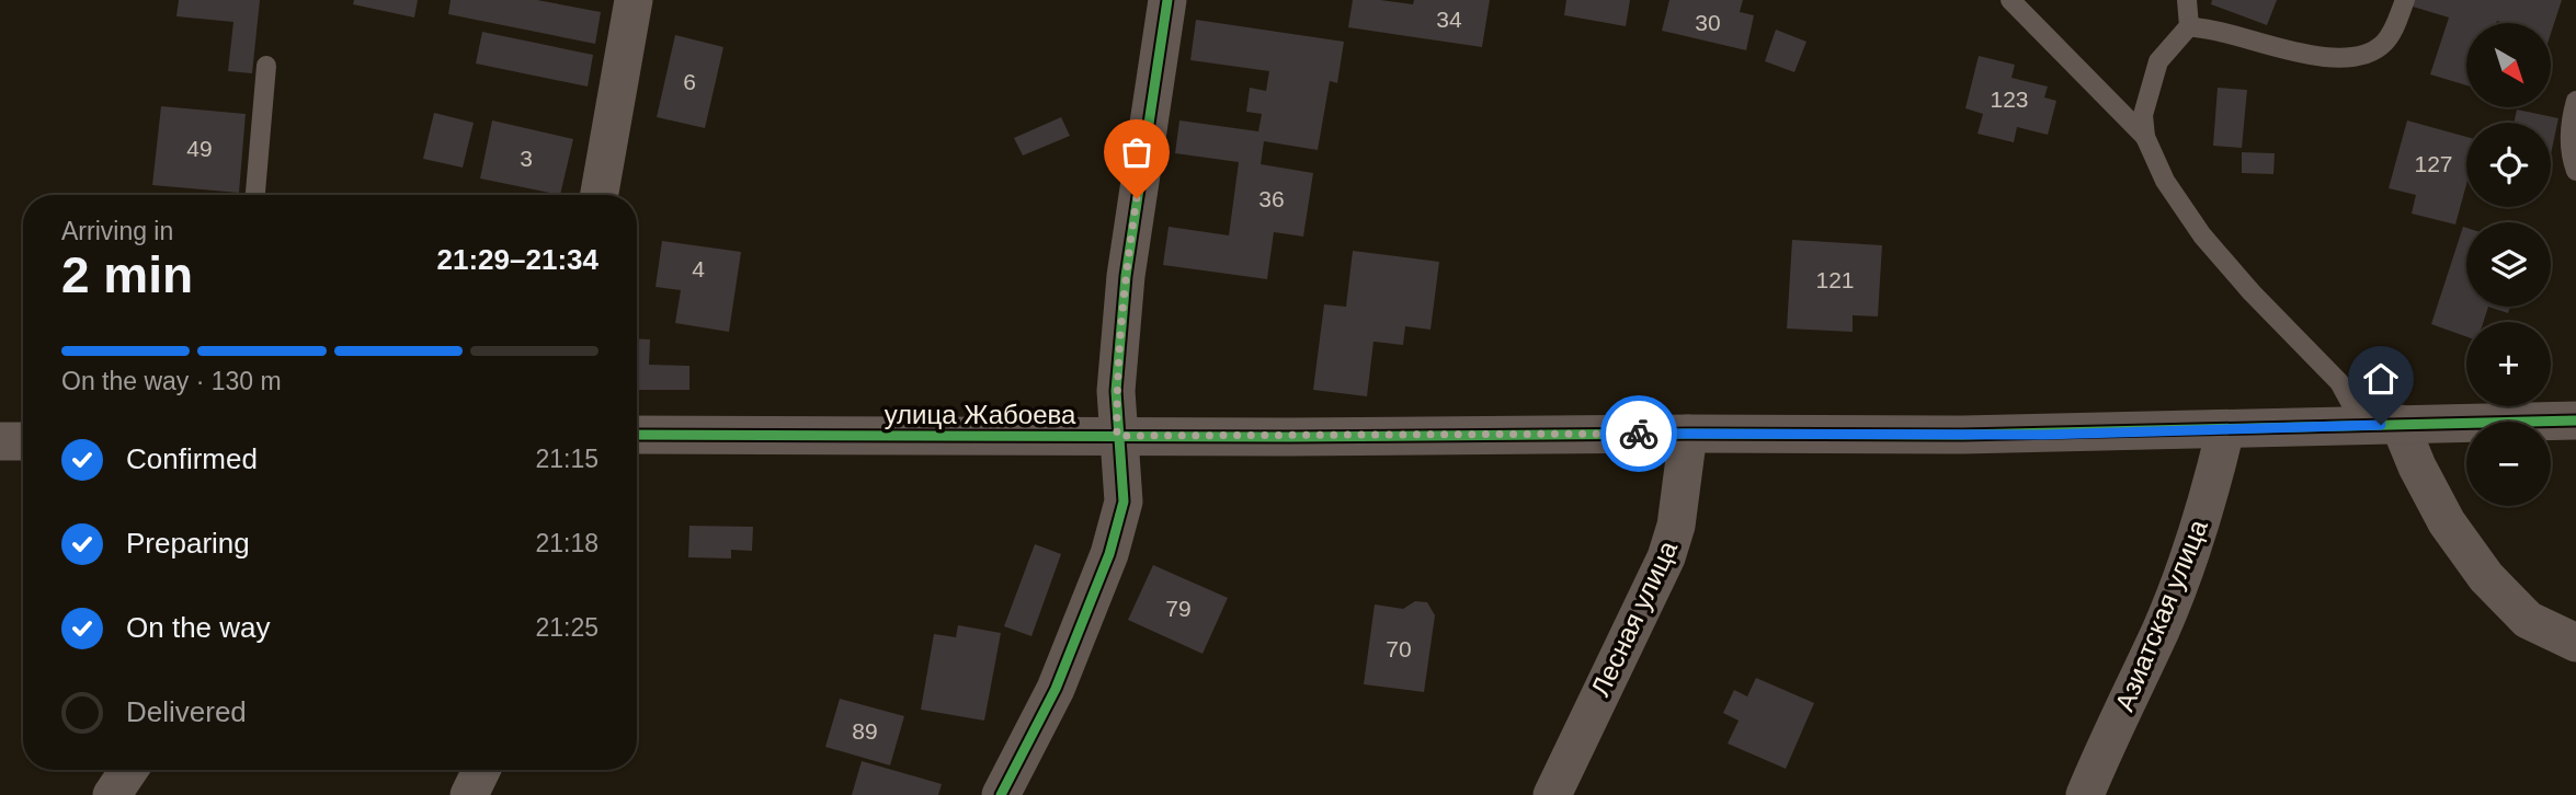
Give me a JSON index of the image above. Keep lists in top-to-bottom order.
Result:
{
  "streets": {
    "street": ["улица Жабоева", "Азиатская улица", "Лесная улица"]
  },
  "crossings": [
    ["улица Жабоева", "Азиатская улица"],
    ["улица Жабоева", "Лесная улица"]
  ],
  "house_numbers": [
    "34",
    "30",
    "6",
    "123",
    "49",
    "3",
    "127",
    "36",
    "4",
    "121",
    "79",
    "70",
    "89"
  ],
  "north": "bottom right",
  "page": {
    "map_buttons": ["+", "−"],
    "heading": ["2 min", "Arriving in", "21:29–21:34"],
    "bar": "On the way · 130 m",
    "list": [
      ["Confirmed", "21:15"],
      ["Preparing", "21:18"],
      ["On the way", "21:25"],
      "Delivered"
    ]
  }
}
